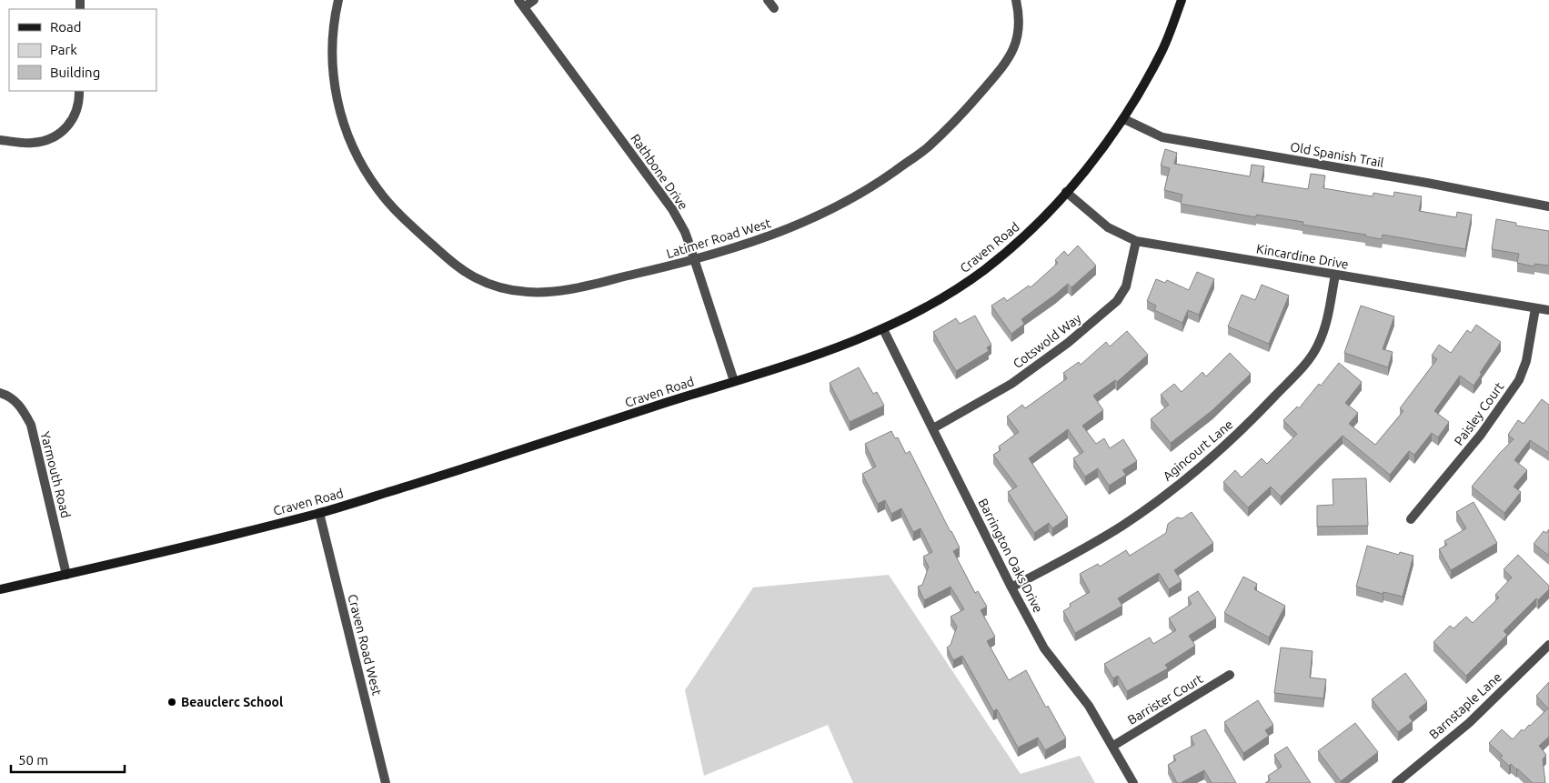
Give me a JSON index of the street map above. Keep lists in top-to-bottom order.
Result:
{
  "streets": {
    "street": [
      "Old Spanish Trail",
      "Rathbone Drive",
      "Latimer Road West",
      "Craven Road",
      "Kincardine Drive",
      "Cotswold Way",
      "Paisley Court",
      "Agincourt Lane",
      "Yarmouth Road",
      "Barrington Oaks Drive",
      "Craven Road West",
      "Barrister Court",
      "Barnstaple Lane"
    ]
  },
  "crossings": [
    ["Old Spanish Trail", "Craven Road"],
    ["Rathbone Drive", "Latimer Road West"],
    ["Rathbone Drive", "Craven Road"],
    ["Craven Road", "Kincardine Drive"],
    ["Craven Road", "Yarmouth Road"],
    ["Craven Road", "Barrington Oaks Drive"],
    ["Craven Road", "Craven Road West"],
    ["Kincardine Drive", "Cotswold Way"],
    ["Kincardine Drive", "Paisley Court"],
    ["Kincardine Drive", "Agincourt Lane"],
    ["Cotswold Way", "Barrington Oaks Drive"],
    ["Agincourt Lane", "Barrington Oaks Drive"],
    ["Barrington Oaks Drive", "Barrister Court"]
  ],
  "places": ["Beauclerc School"],
  "legend": ["Road", "Park", "Building"],
  "scale_bar": "50 m"
}
